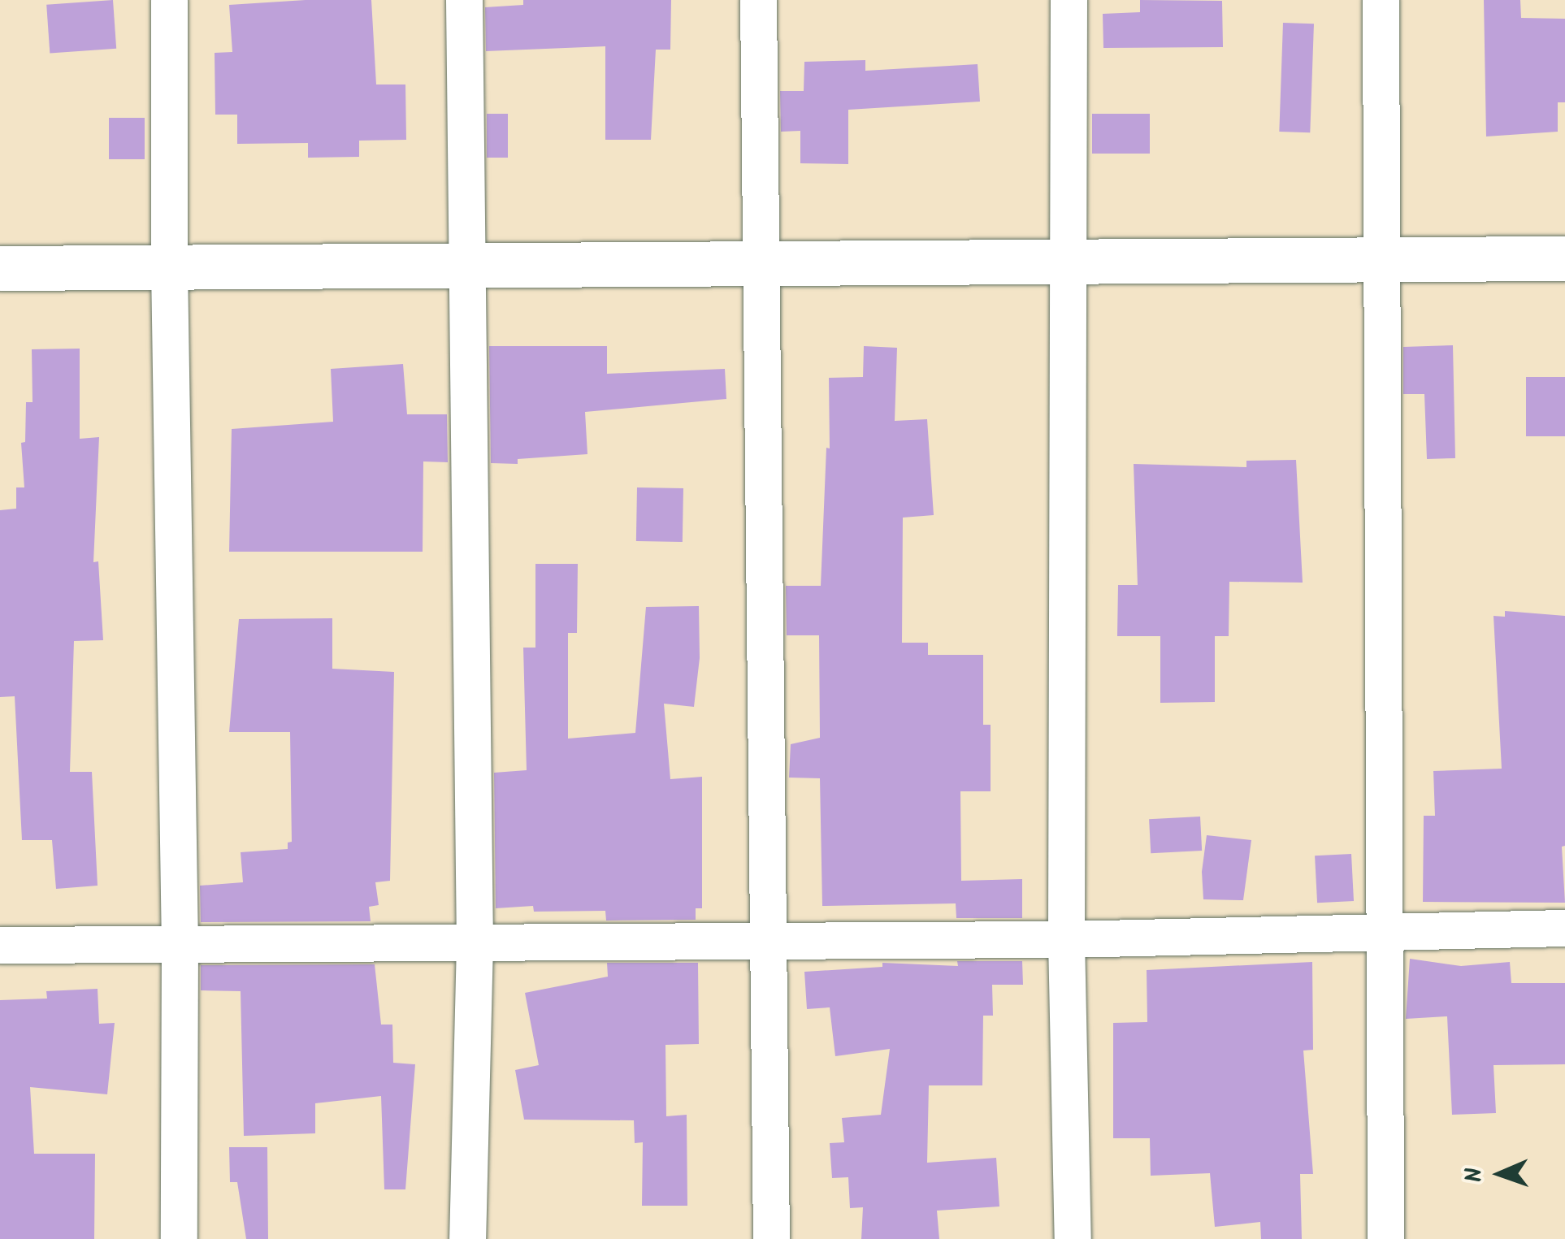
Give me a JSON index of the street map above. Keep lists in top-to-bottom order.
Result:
{
  "north": "left"
}
